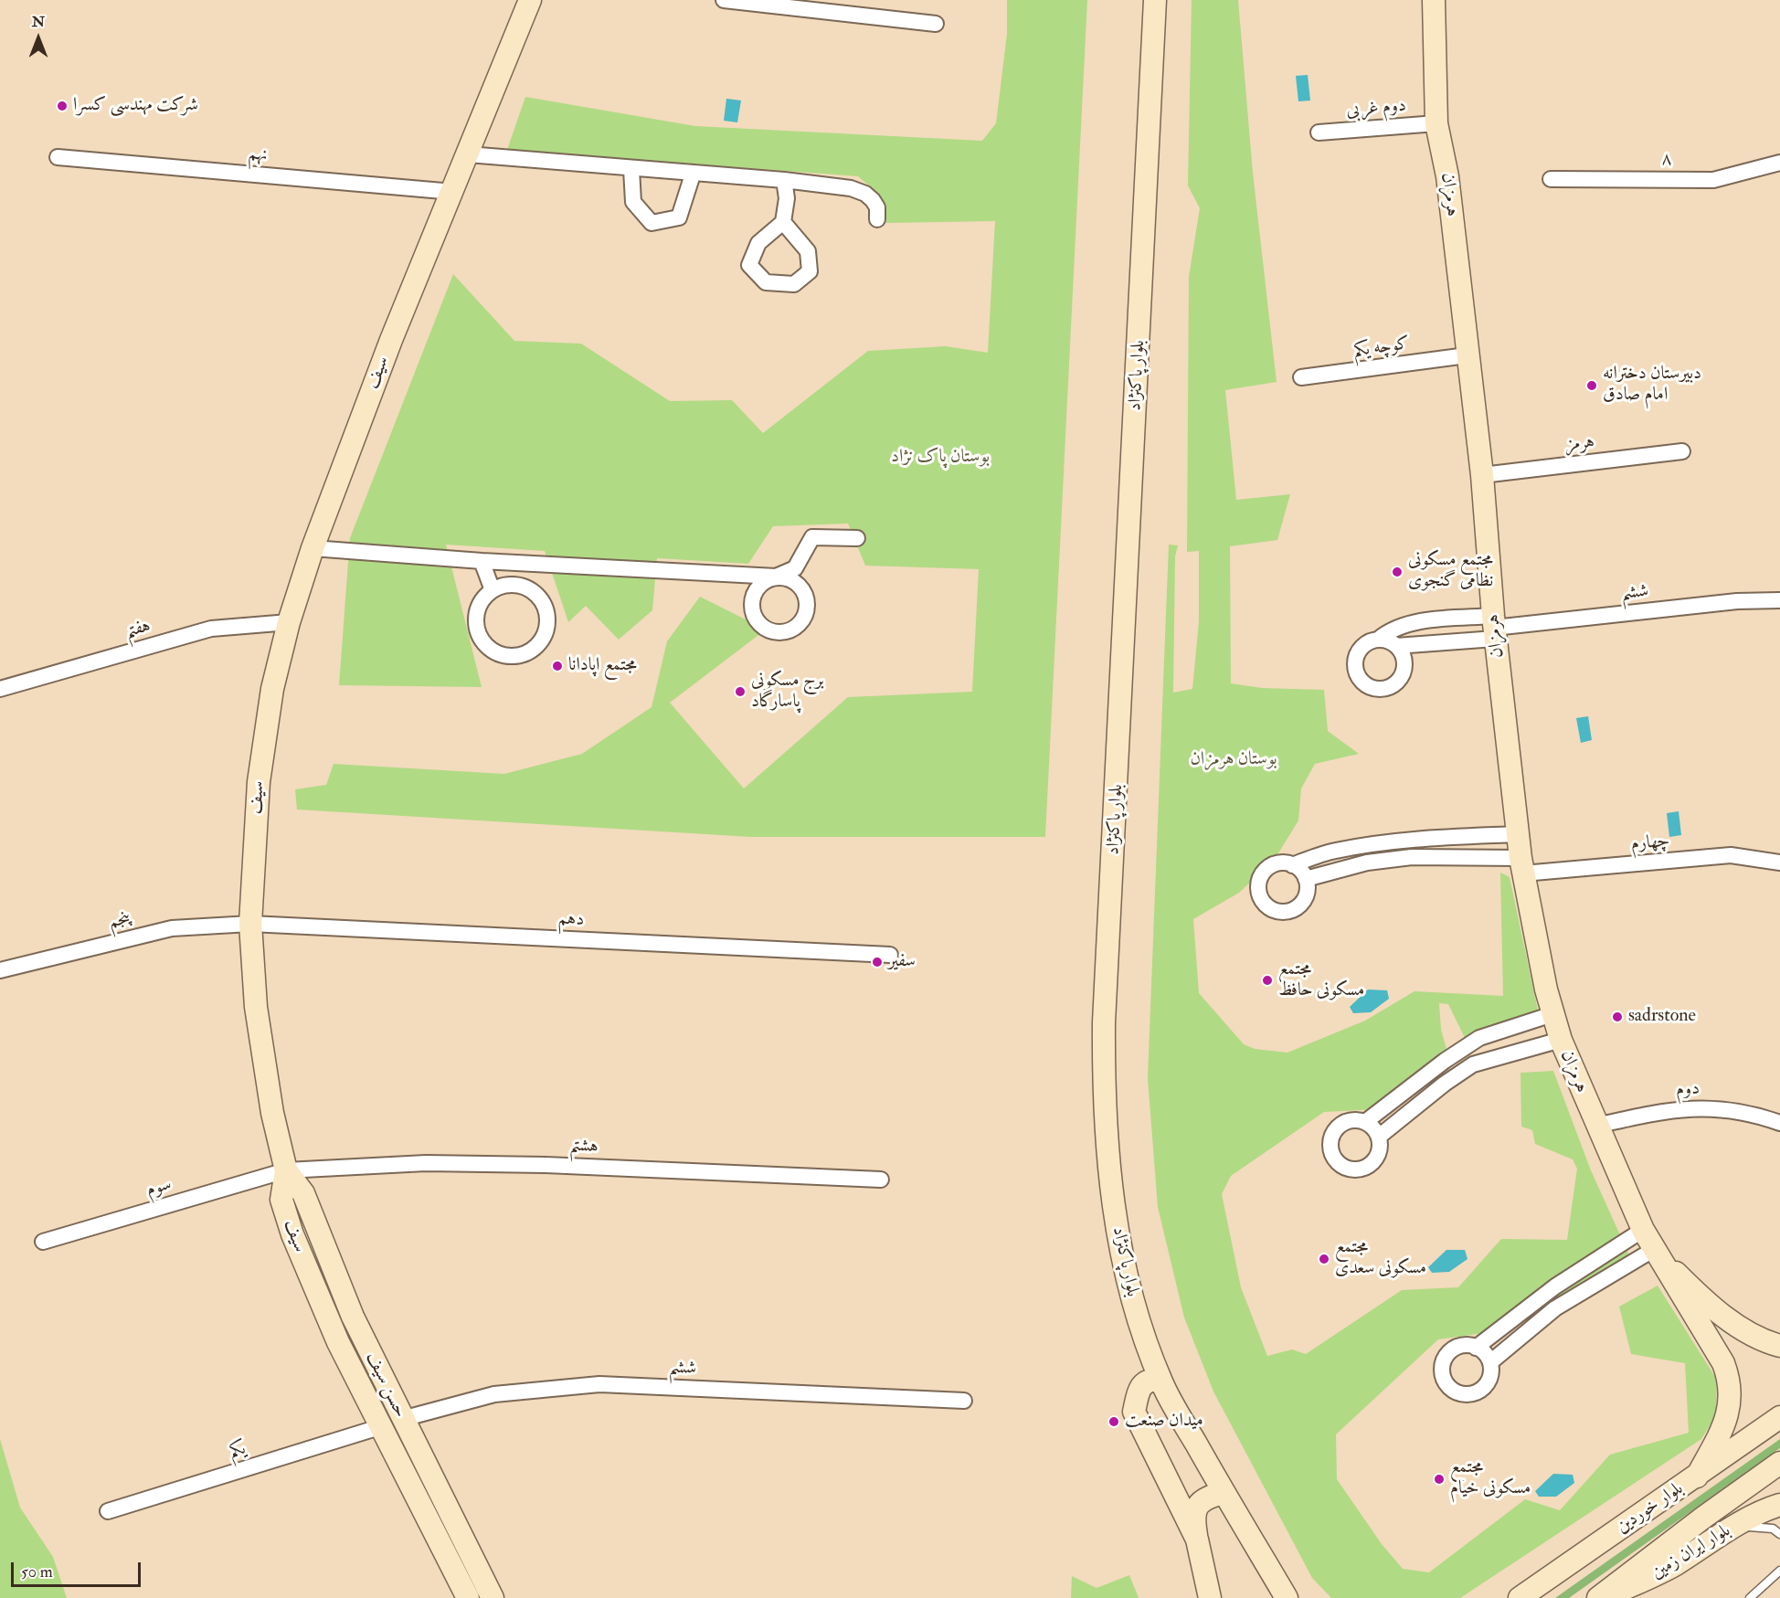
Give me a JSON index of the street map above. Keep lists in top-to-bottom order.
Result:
{
  "streets": {
    "street": [
      "دوم غربی",
      "نهم",
      "۸",
      "هرمزان",
      "کوچه یکم",
      "سیف",
      "بلوار پاکنژاد",
      "هرمز",
      "ششم",
      "هفتم",
      "چهارم",
      "دهم",
      "پنجم",
      "دوم",
      "هشتم",
      "سوم",
      "حسن سیف",
      "یکم",
      "بلوار خوردین",
      "بلوار ایران زمین"
    ]
  },
  "crossings": [
    ["دوم غربی", "هرمزان"],
    ["نهم", "سیف"],
    ["هرمزان", "کوچه یکم"],
    ["هرمزان", "هرمز"],
    ["هرمزان", "ششم"],
    ["هرمزان", "چهارم"],
    ["هرمزان", "دوم"],
    ["هرمزان", "بلوار خوردین"],
    ["سیف", "هفتم"],
    ["سیف", "دهم"],
    ["سیف", "پنجم"],
    ["سیف", "هشتم"],
    ["سیف", "سوم"],
    ["سیف", "حسن سیف"],
    ["سیف", "یکم"],
    ["ششم", "حسن سیف"],
    ["دهم", "پنجم"],
    ["هشتم", "سوم"],
    ["هشتم", "حسن سیف"],
    ["سوم", "حسن سیف"],
    ["بلوار خوردین", "بلوار ایران زمین"]
  ],
  "parks": ["بوستان پاک نژاد", "بوستان هرمزان"],
  "places": [
    "شرکت مهندسی کسرا",
    "دبیرستان دخترانه امام صادق",
    "مجتمع مسکونی نظامی گنجوی",
    "مجتمع اپادانا",
    "برج مسکونی پاسارگاد",
    "سفیر",
    "مجتمع مسکونی حافظ",
    "sadrstone",
    "مجتمع مسکونی سعدی",
    "میدان صنعت",
    "مجتمع مسکونی خیام"
  ],
  "scale_bar": "50 m",
  "north": "top"
}
